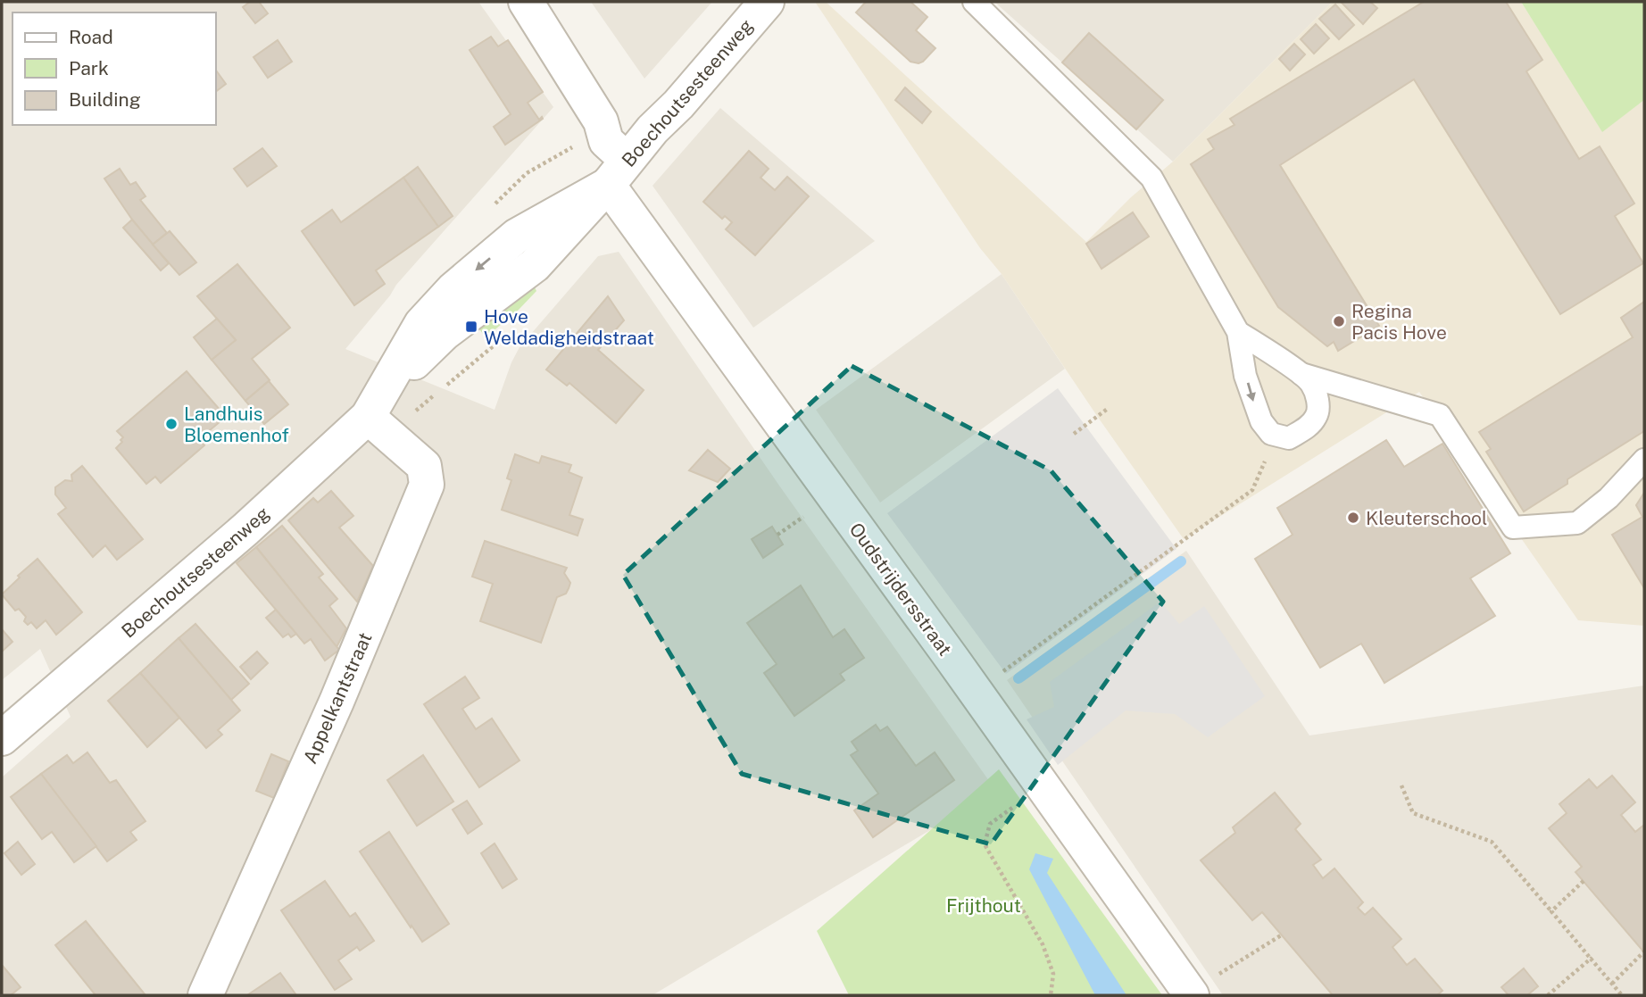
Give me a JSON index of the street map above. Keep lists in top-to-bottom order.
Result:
{
  "streets": {
    "street": ["Boechoutsesteenweg", "Oudstrijdersstraat", "Appelkantstraat"]
  },
  "crossings": [
    ["Boechoutsesteenweg", "Oudstrijdersstraat"],
    ["Boechoutsesteenweg", "Appelkantstraat"]
  ],
  "parks": ["Frijthout"],
  "places": {
    "other": ["Regina Pacis Hove", "Landhuis Bloemenhof", "Kleuterschool"],
    "transit": ["Hove Weldadigheidstraat"]
  },
  "legend": ["Road", "Park", "Building"]
}
